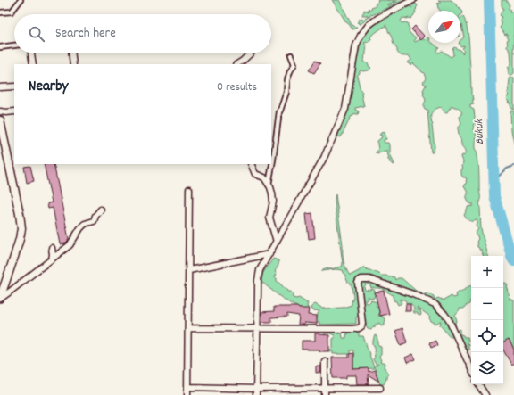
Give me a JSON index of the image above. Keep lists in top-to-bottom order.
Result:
{
  "water": ["Bukuk"],
  "north": "top right",
  "page": {
    "search": "Search here",
    "heading": ["Nearby", "0 results"],
    "map_buttons": ["+", "−"]
  }
}
